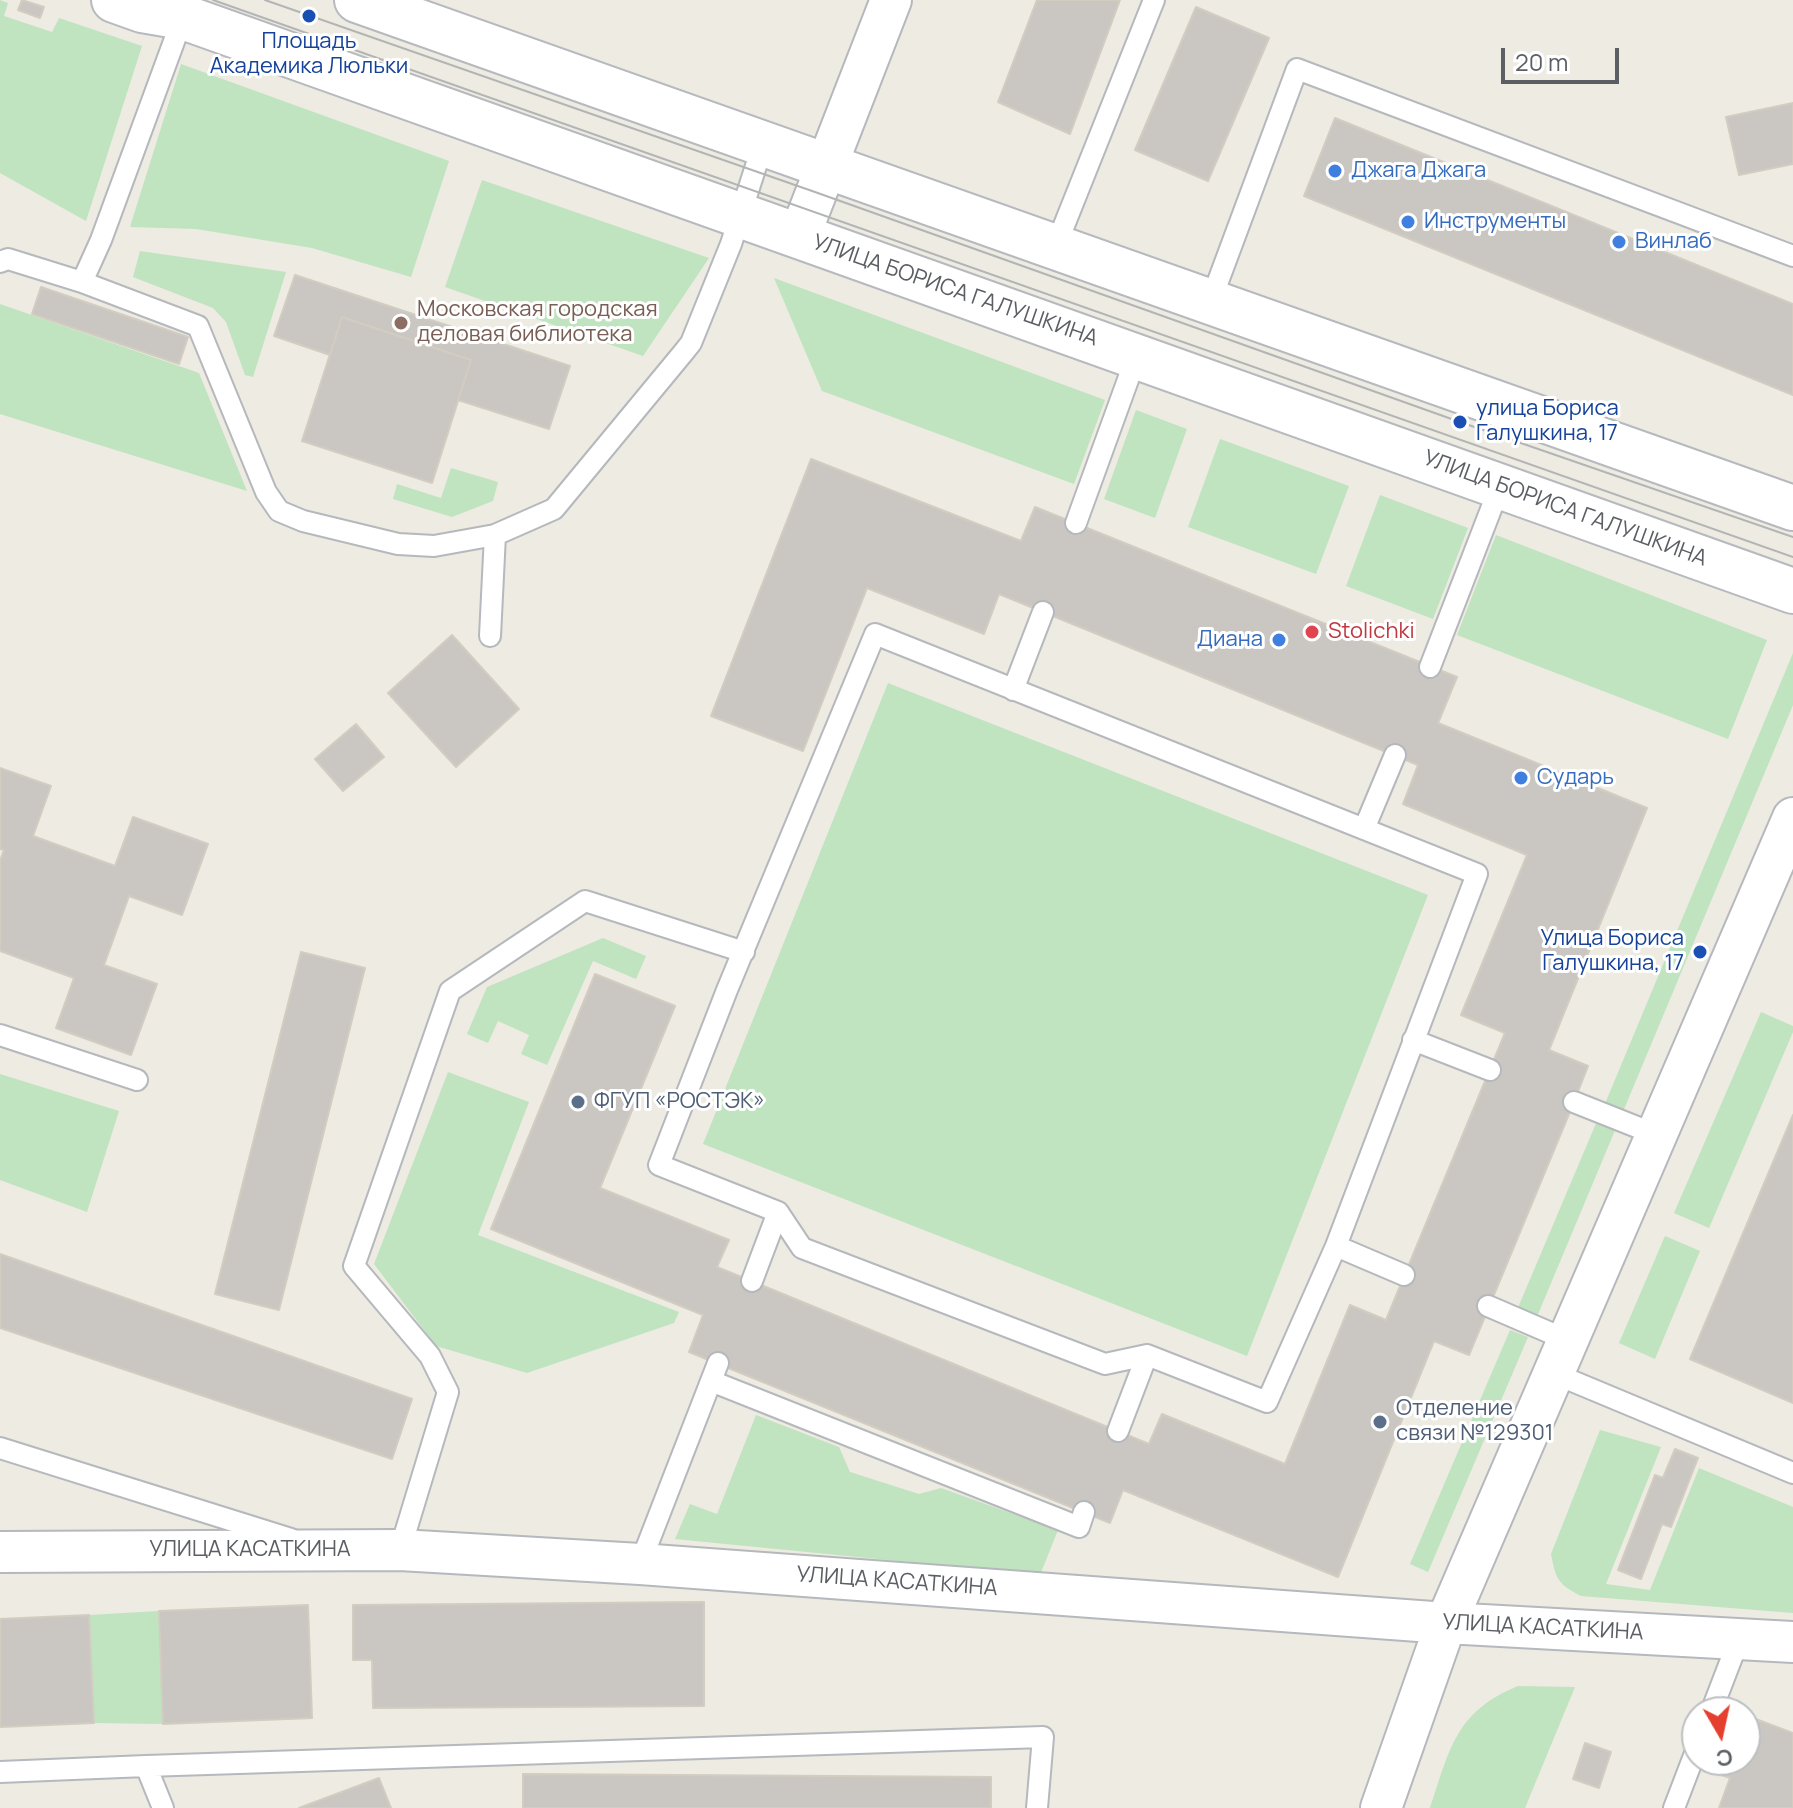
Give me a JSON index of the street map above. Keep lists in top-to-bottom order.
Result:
{
  "streets": {
    "main road": ["УЛИЦА БОРИСА ГАЛУШКИНА"],
    "street": ["УЛИЦА КАСАТКИНА"]
  },
  "places": [
    "Площадь Академика Люльки",
    "Джага Джага",
    "Инструменты",
    "Винлаб",
    "Московская городская деловая библиотека",
    "улица Бориса Галушкина, 17",
    "Stolichki",
    "Диана",
    "Сударь",
    "Улица Бориса Галушкина, 17",
    "ФГУП «РОСТЭК»",
    "Отделение связи №129301"
  ],
  "scale_bar": "20 m",
  "north": "bottom"
}
